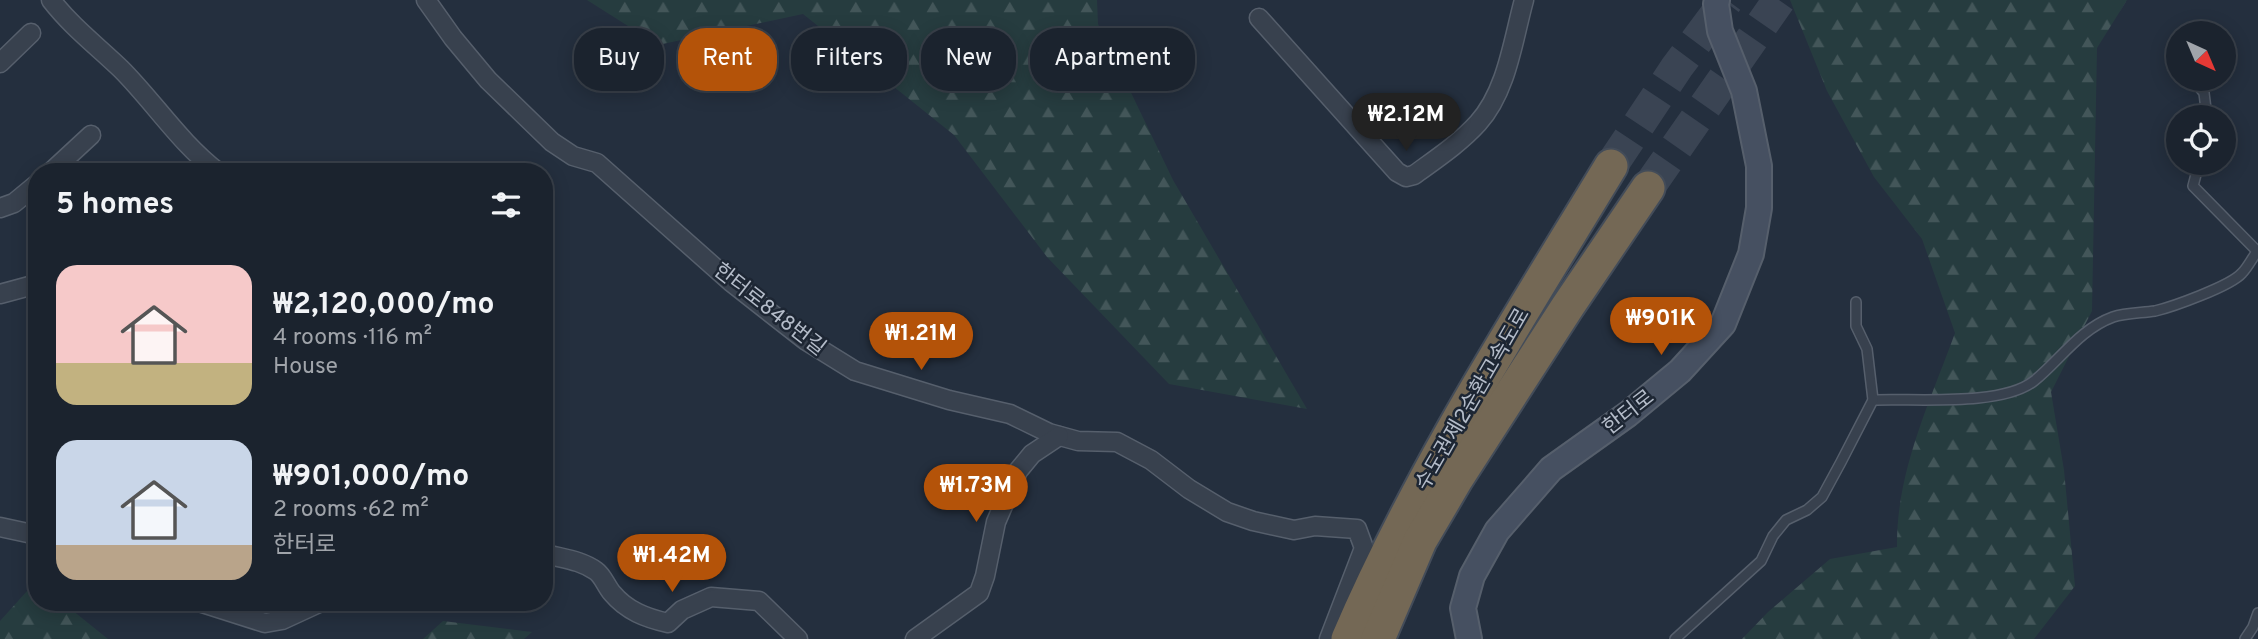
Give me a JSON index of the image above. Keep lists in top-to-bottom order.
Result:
{
  "streets": {
    "highway": ["수도권제2순환고속도로"],
    "main road": ["한터로"],
    "street": ["한터로848번길"]
  },
  "north": "bottom right",
  "page": {
    "chip": [
      "Buy",
      "Rent",
      "Filters",
      "New",
      "Apartment"
    ],
    "price": [
      "₩2.12M",
      "₩901K",
      "₩1.21M",
      "₩1.73M",
      "₩1.42M"
    ],
    "heading": "5 homes",
    "list": [
      {
        "name": "₩2,120,000/mo",
        "note": "4 rooms · 116 m² · House"
      },
      {
        "name": "₩901,000/mo",
        "note": "2 rooms · 62 m² · 한터로"
      }
    ]
  }
}
